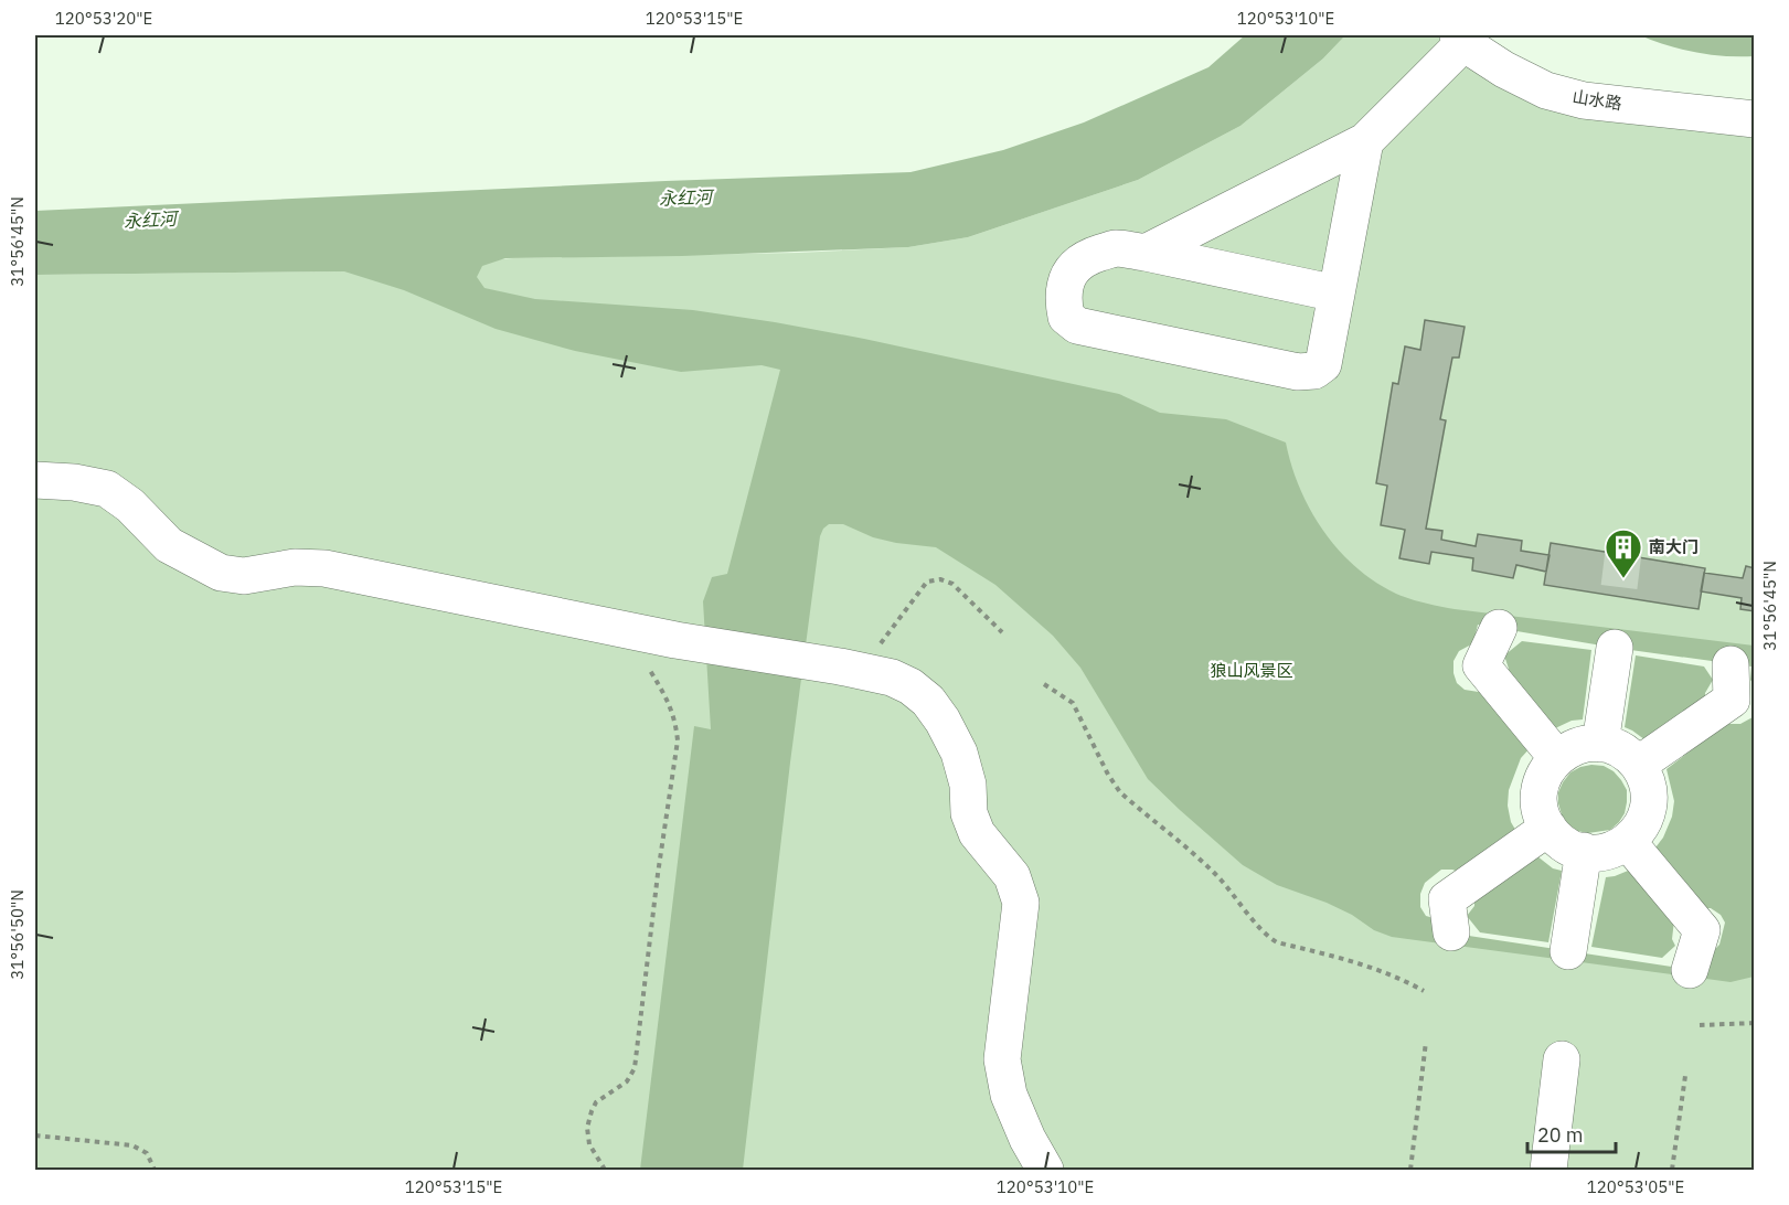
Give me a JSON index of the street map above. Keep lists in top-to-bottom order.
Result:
{
  "streets": {
    "street": ["山水路"]
  },
  "water": ["永红河"],
  "parks": ["狼山风景区"],
  "places": {
    "building": ["南大门"]
  },
  "scale_bar": "20 m",
  "coordinates": [
    "120°53'20\"E",
    "120°53'15\"E",
    "120°53'10\"E",
    "31°56'45\"N",
    "31°56'50\"N",
    "120°53'05\"E"
  ]
}
